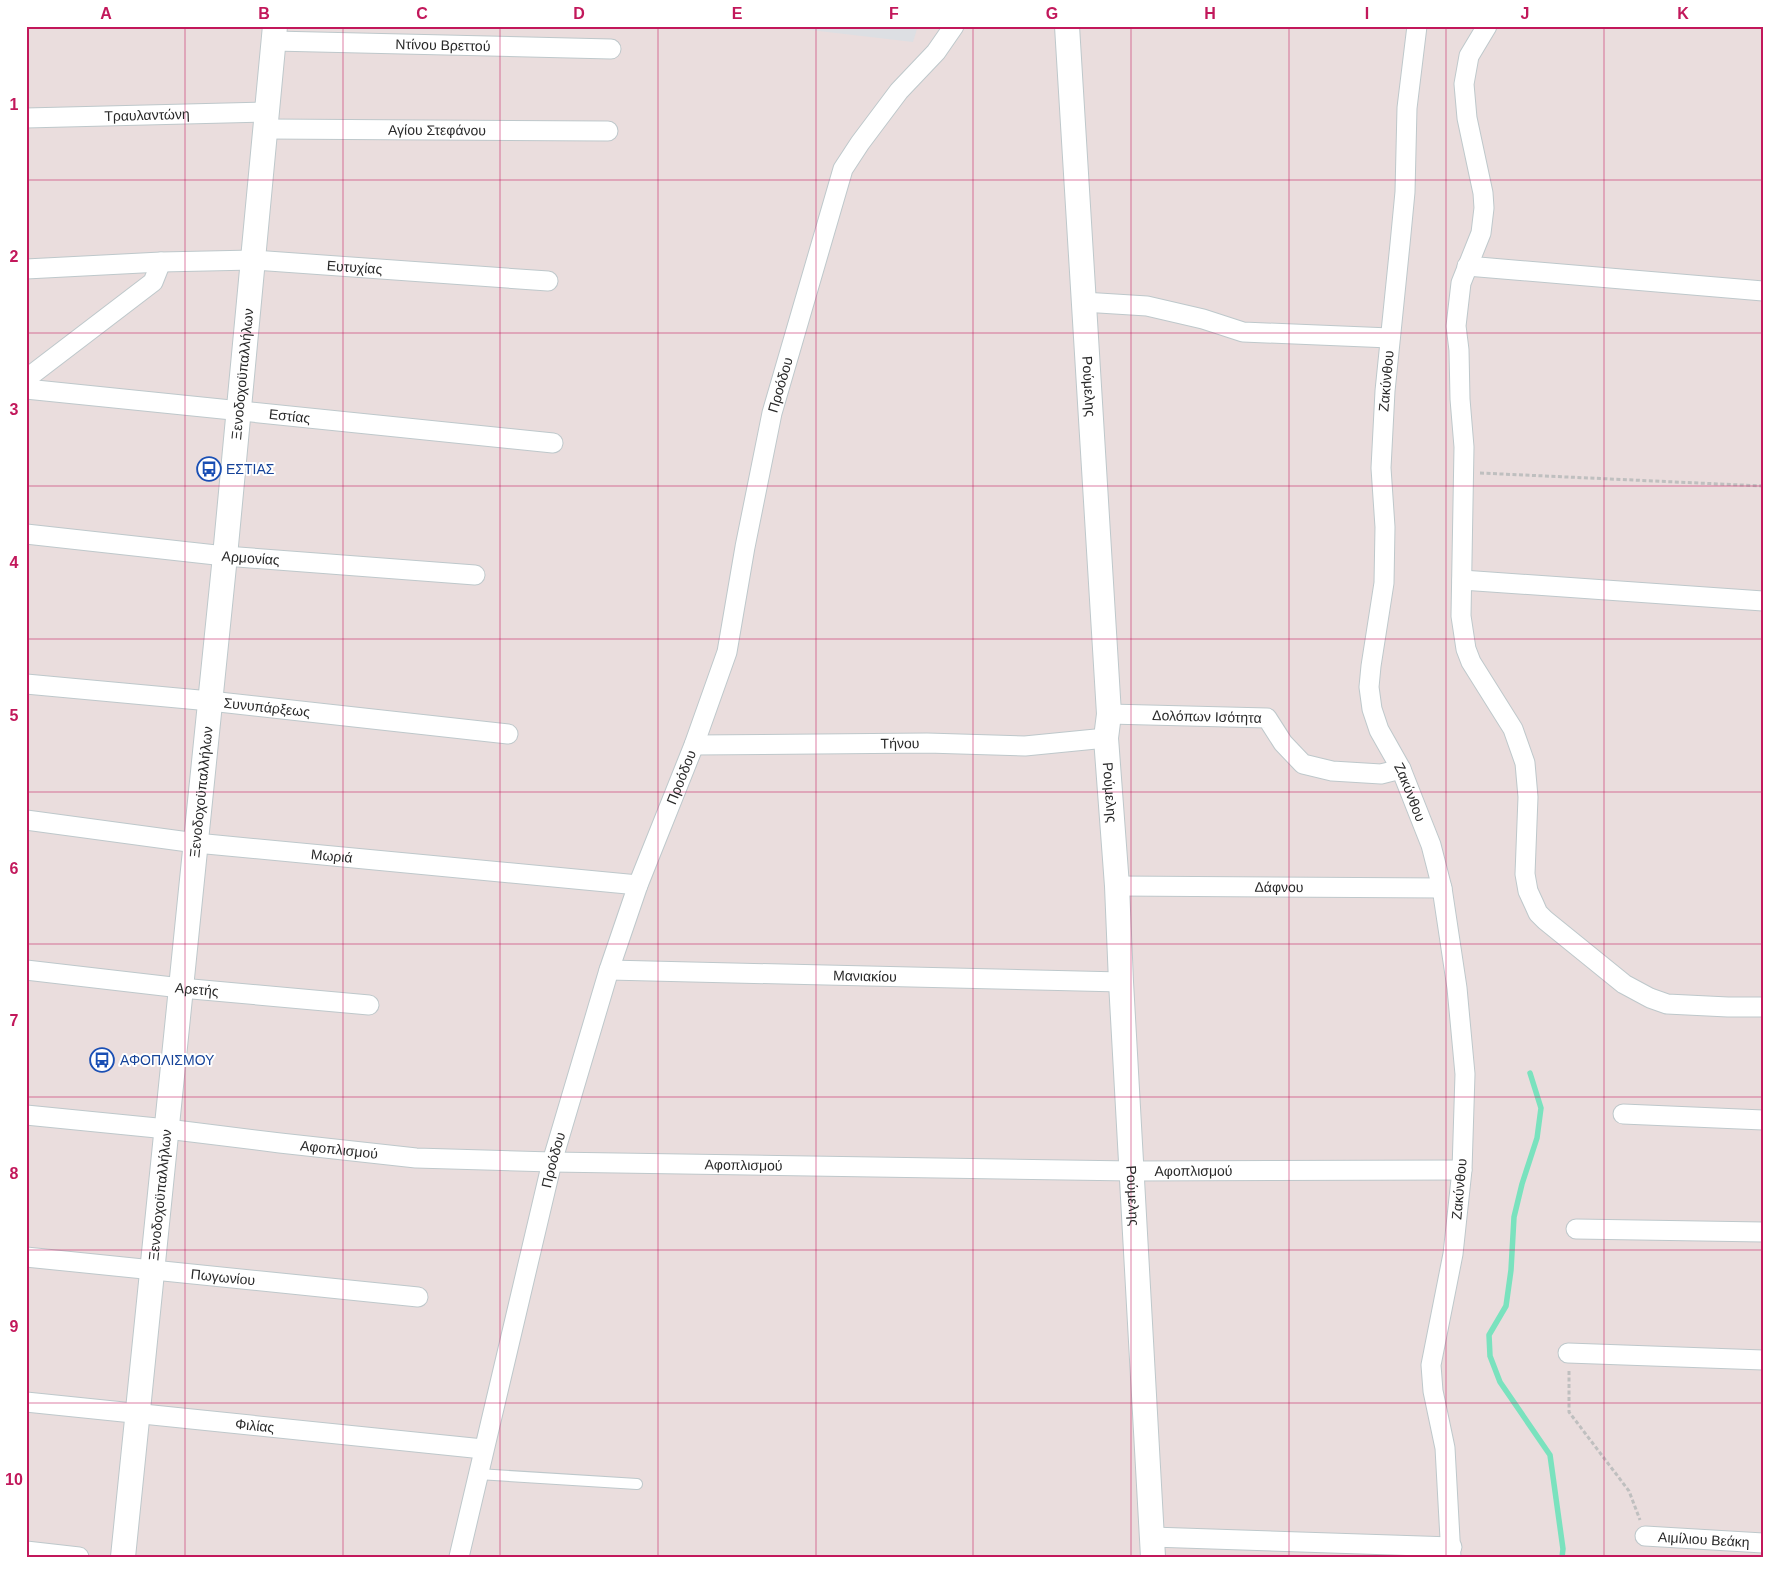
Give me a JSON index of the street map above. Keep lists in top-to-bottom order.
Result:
{
  "streets": {
    "street": [
      "Ντίνου Βρεττού",
      "Τραυλαντώνη",
      "Αγίου Στεφάνου",
      "Ευτυχίας",
      "Ξενοδοχοϋπαλλήλων",
      "Ζακύνθου",
      "Προόδου",
      "Ρούμελης",
      "Εστίας",
      "Αρμονίας",
      "Συνυπάρξεως",
      "Δολόπων Ισότητα",
      "Τήνου",
      "Μωριά",
      "Δάφνου",
      "Μανιακίου",
      "Αρετής",
      "Αφοπλισμού",
      "Πωγωνίου",
      "Φιλίας",
      "Αιμίλιου Βεάκη"
    ]
  },
  "crossings": [
    ["Ντίνου Βρεττού", "Ξενοδοχοϋπαλλήλων"],
    ["Τραυλαντώνη", "Αγίου Στεφάνου"],
    ["Τραυλαντώνη", "Ξενοδοχοϋπαλλήλων"],
    ["Αγίου Στεφάνου", "Ξενοδοχοϋπαλλήλων"],
    ["Ευτυχίας", "Ξενοδοχοϋπαλλήλων"],
    ["Ξενοδοχοϋπαλλήλων", "Εστίας"],
    ["Ξενοδοχοϋπαλλήλων", "Αρμονίας"],
    ["Ξενοδοχοϋπαλλήλων", "Συνυπάρξεως"],
    ["Ξενοδοχοϋπαλλήλων", "Μωριά"],
    ["Ξενοδοχοϋπαλλήλων", "Αρετής"],
    ["Ξενοδοχοϋπαλλήλων", "Αφοπλισμού"],
    ["Ξενοδοχοϋπαλλήλων", "Πωγωνίου"],
    ["Ξενοδοχοϋπαλλήλων", "Φιλίας"],
    ["Ζακύνθου", "Δολόπων Ισότητα"],
    ["Ζακύνθου", "Δάφνου"],
    ["Ζακύνθου", "Αφοπλισμού"],
    ["Προόδου", "Τήνου"],
    ["Προόδου", "Μωριά"],
    ["Προόδου", "Μανιακίου"],
    ["Προόδου", "Αφοπλισμού"],
    ["Προόδου", "Φιλίας"],
    ["Ρούμελης", "Δολόπων Ισότητα"],
    ["Ρούμελης", "Τήνου"],
    ["Ρούμελης", "Δάφνου"],
    ["Ρούμελης", "Μανιακίου"],
    ["Ρούμελης", "Αφοπλισμού"]
  ],
  "places": {
    "bus stop": ["ΕΣΤΙΑΣ", "ΑΦΟΠΛΙΣΜΟΥ"]
  },
  "grid": {
    "columns": [
      "A",
      "B",
      "C",
      "D",
      "E",
      "F",
      "G",
      "H",
      "I",
      "J",
      "K"
    ],
    "rows": [
      "1",
      "2",
      "3",
      "4",
      "5",
      "6",
      "7",
      "8",
      "9",
      "10"
    ]
  }
}
